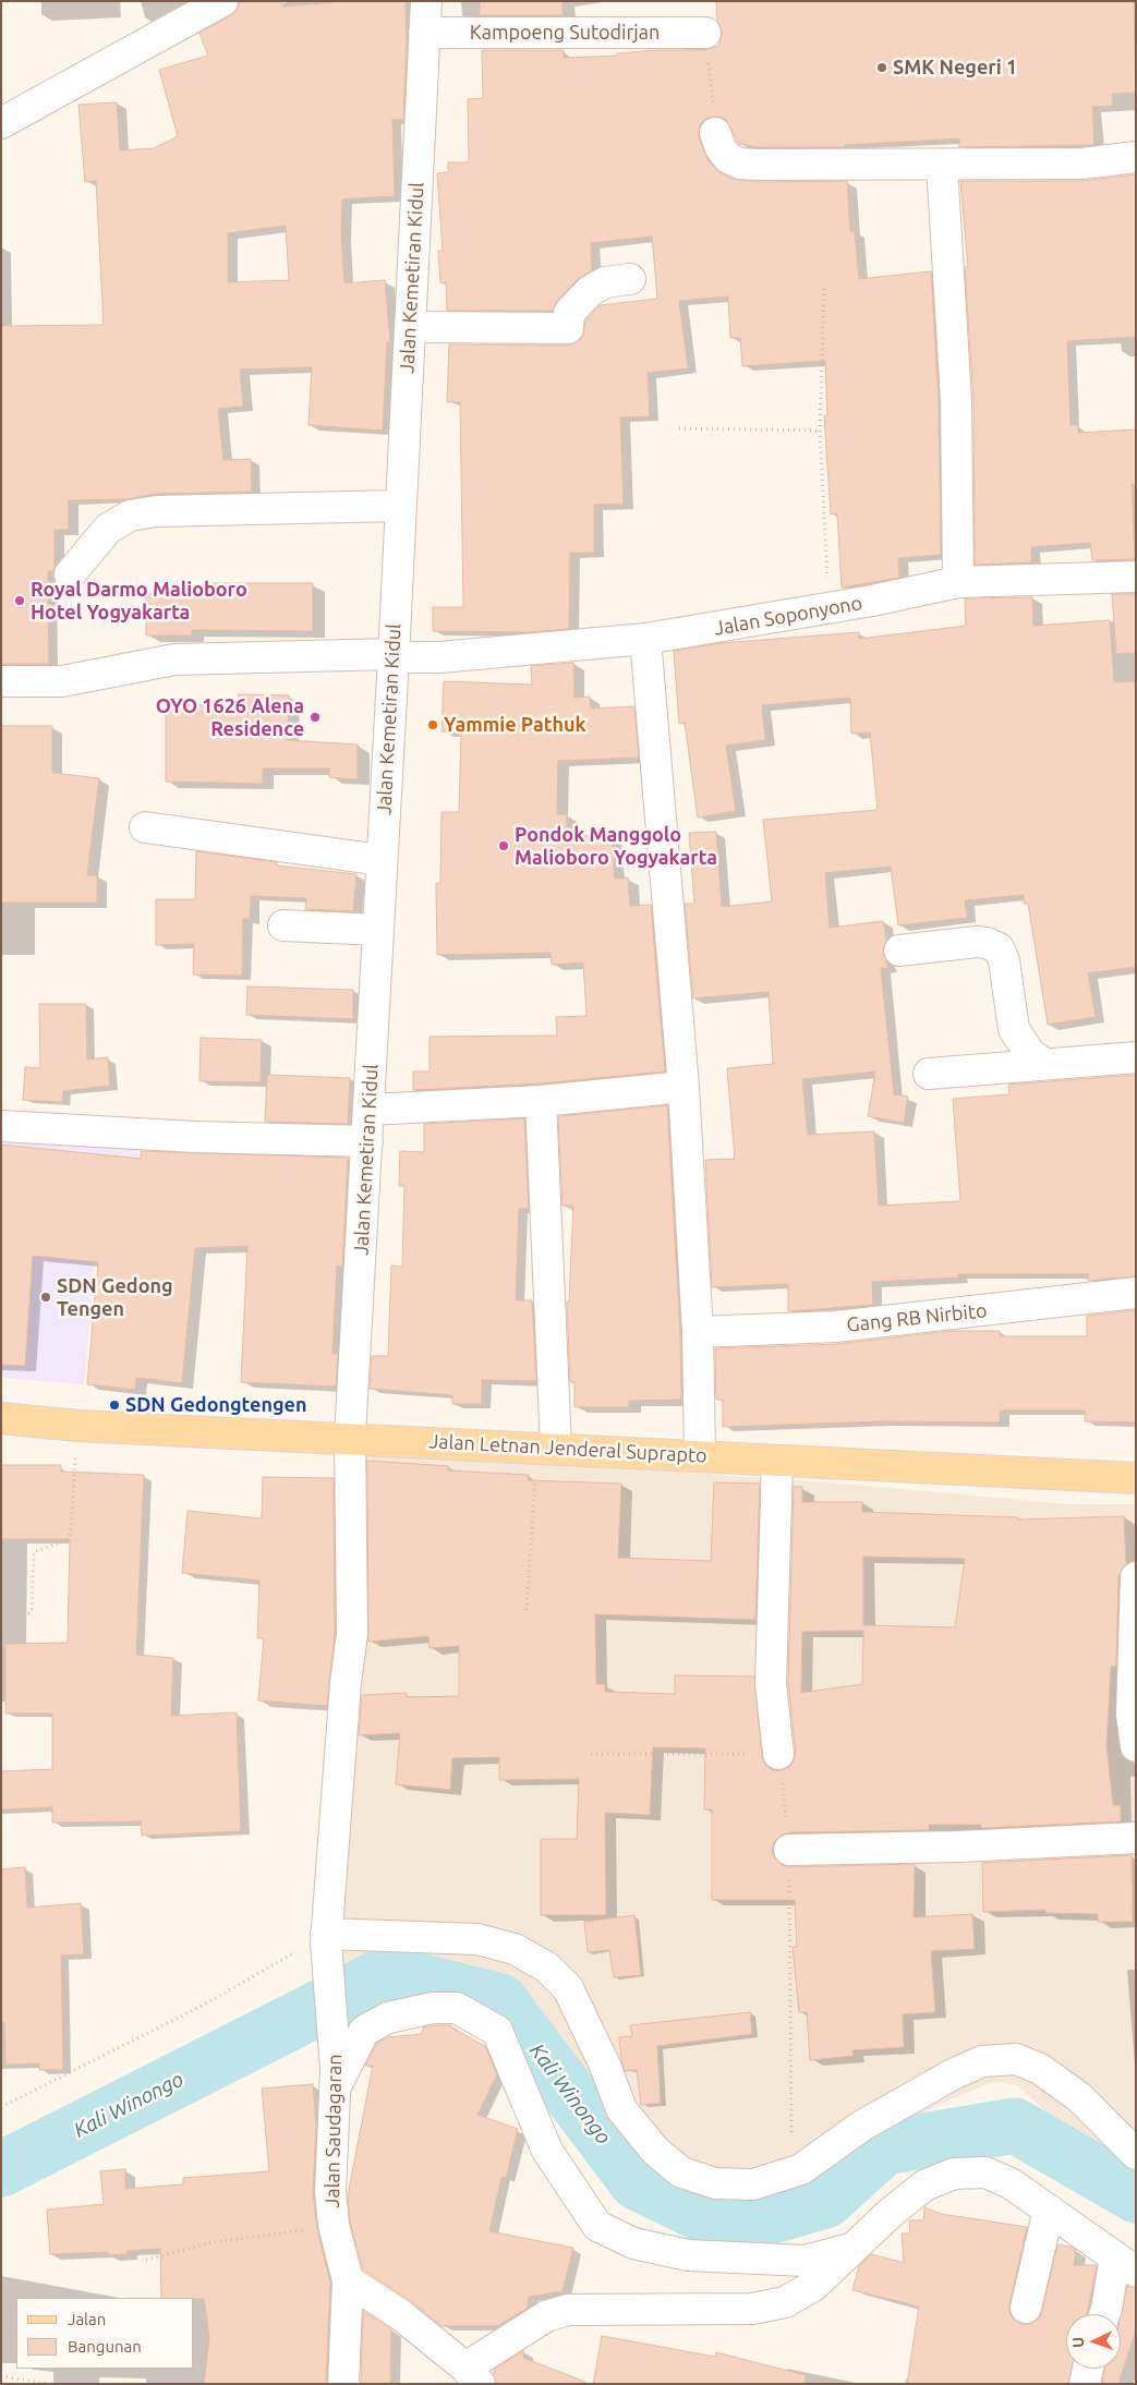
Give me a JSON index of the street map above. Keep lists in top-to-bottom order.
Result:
{
  "streets": {
    "main road": ["Jalan Letnan Jenderal Suprapto"],
    "street": [
      "Kampoeng Sutodirjan",
      "Jalan Kemetiran Kidul",
      "Jalan Soponyono",
      "Gang RB Nirbito",
      "Jalan Saudagaran"
    ]
  },
  "crossings": [
    ["Kampoeng Sutodirjan", "Jalan Kemetiran Kidul"],
    ["Jalan Kemetiran Kidul", "Jalan Soponyono"],
    ["Jalan Kemetiran Kidul", "Jalan Letnan Jenderal Suprapto"],
    ["Jalan Kemetiran Kidul", "Jalan Saudagaran"]
  ],
  "water": ["Kali Winongo"],
  "places": [
    "SMK Negeri 1",
    "Royal Darmo Malioboro Hotel Yogyakarta",
    "OYO 1626 Alena Residence",
    "Yammie Pathuk",
    "Pondok Manggolo Malioboro Yogyakarta",
    "SDN Gedong Tengen",
    "SDN Gedongtengen"
  ],
  "legend": ["Jalan", "Bangunan"],
  "north": "left"
}
